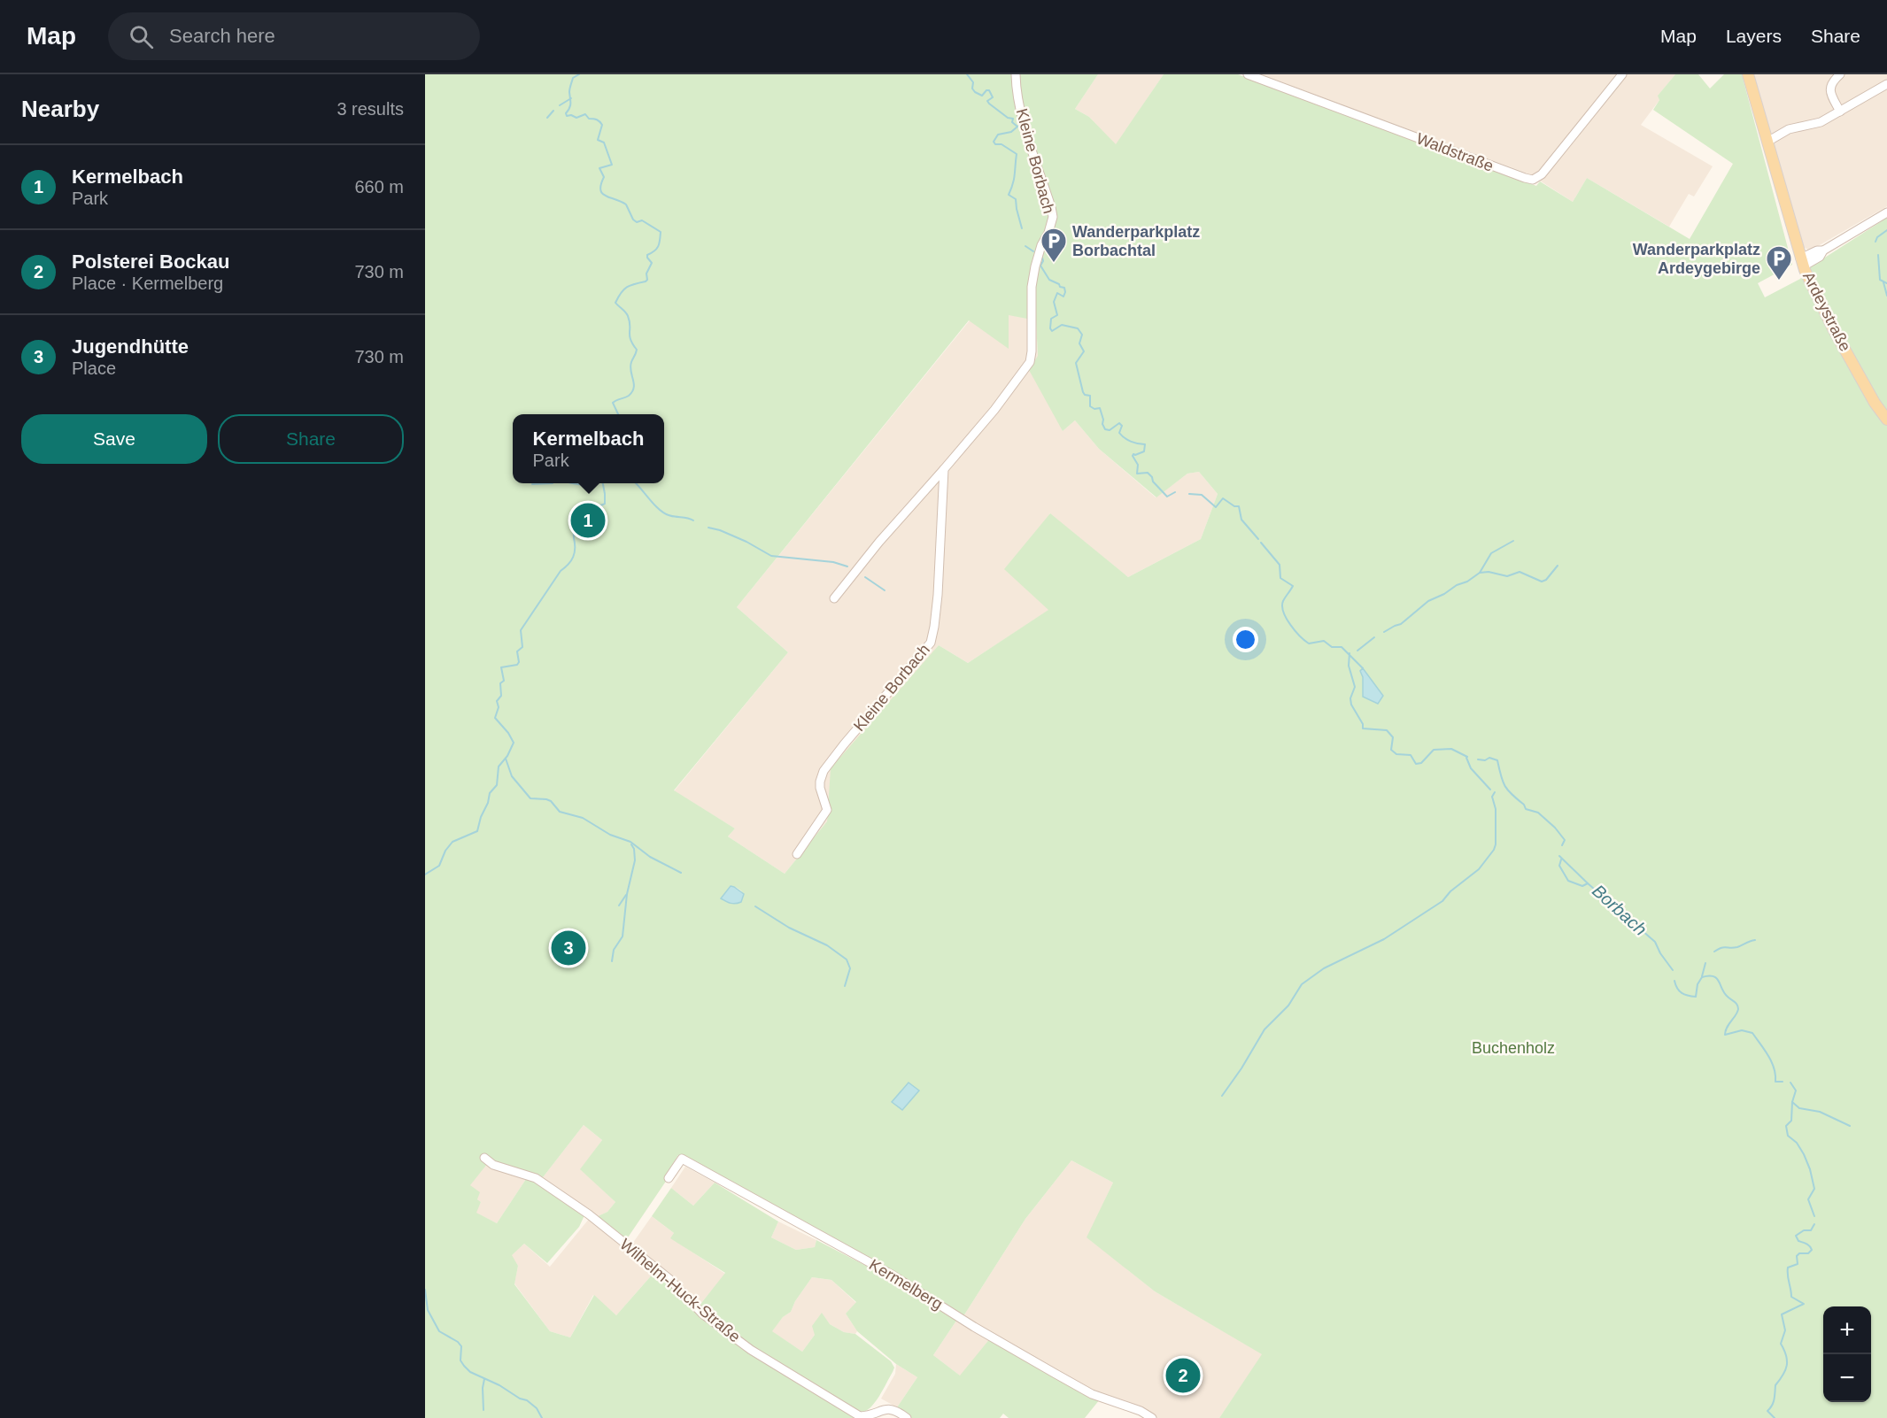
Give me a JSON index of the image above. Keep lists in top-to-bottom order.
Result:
{
  "streets": {
    "main road": ["Ardeystraße"],
    "street": [
      "Waldstraße",
      "Kleine Borbach",
      "Kermelberg",
      "Wilhelm-Huck-Straße"
    ]
  },
  "water": ["Borbach"],
  "parks": ["Buchenholz"],
  "places": {
    "parking": ["Wanderparkplatz Borbachtal", "Wanderparkplatz Ardeygebirge"]
  },
  "page": {
    "header": "Map",
    "search": "Search here",
    "nav": ["Map", "Layers", "Share"],
    "heading": ["Nearby", "3 results"],
    "list": [
      {
        "mark": "1",
        "name": "Kermelbach",
        "note": "Park",
        "value": "660 m"
      },
      {
        "mark": "2",
        "name": "Polsterei Bockau",
        "note": "Place · Kermelberg",
        "value": "730 m"
      },
      {
        "mark": "3",
        "name": "Jugendhütte",
        "note": "Place",
        "value": "730 m"
      }
    ],
    "buttons": ["Save", "Share"],
    "popup": ["Kermelbach", "Park"],
    "pins": ["1", "3", "2"],
    "map_buttons": ["+", "−"]
  }
}
